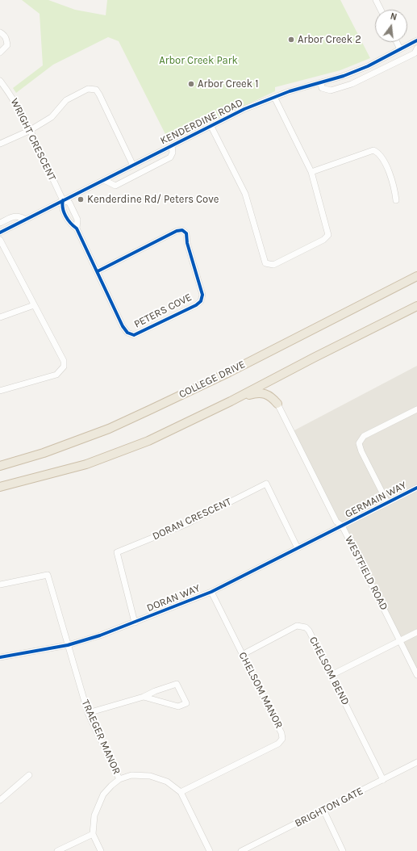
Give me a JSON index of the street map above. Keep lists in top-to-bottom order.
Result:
{
  "streets": {
    "highway": ["COLLEGE DRIVE"],
    "street": [
      "KENDERDINE ROAD",
      "WRIGHT CRESCENT",
      "PETERS COVE",
      "GERMAIN WAY",
      "DORAN CRESCENT",
      "WESTFIELD ROAD",
      "DORAN WAY",
      "CHELSOM BEND",
      "CHELSOM MANOR",
      "TRAEGER MANOR",
      "BRIGHTON GATE"
    ]
  },
  "crossings": [
    ["KENDERDINE ROAD", "WRIGHT CRESCENT"],
    ["KENDERDINE ROAD", "PETERS COVE"],
    ["WRIGHT CRESCENT", "PETERS COVE"],
    ["GERMAIN WAY", "WESTFIELD ROAD"],
    ["GERMAIN WAY", "DORAN WAY"],
    ["DORAN CRESCENT", "DORAN WAY"],
    ["WESTFIELD ROAD", "DORAN WAY"],
    ["DORAN WAY", "CHELSOM MANOR"],
    ["DORAN WAY", "TRAEGER MANOR"],
    ["CHELSOM BEND", "CHELSOM MANOR"],
    ["CHELSOM BEND", "BRIGHTON GATE"]
  ],
  "parks": ["Arbor Creek Park"],
  "places": ["Arbor Creek 2", "Arbor Creek 1", "Kenderdine Rd/ Peters Cove"],
  "north": "top"
}
